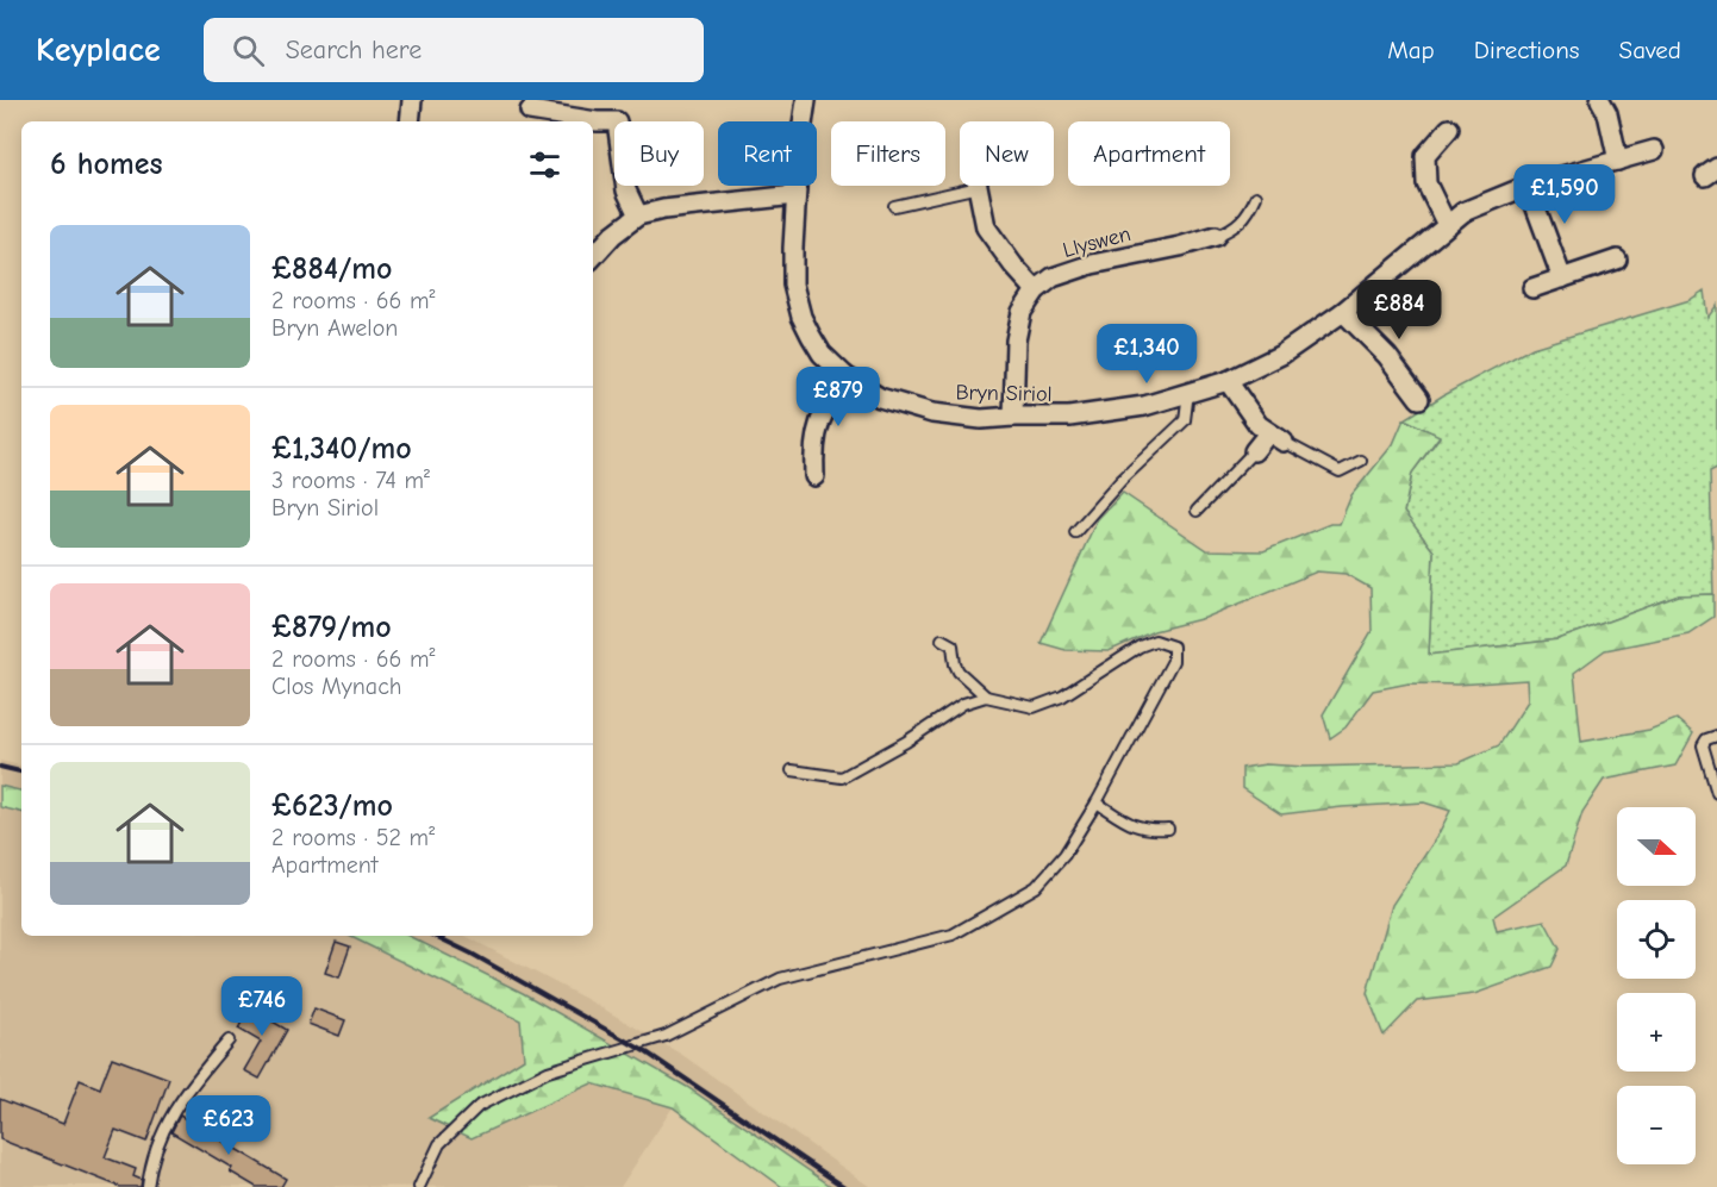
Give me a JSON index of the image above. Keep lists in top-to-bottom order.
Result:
{
  "streets": {
    "street": ["Llyswen", "Bryn Siriol"]
  },
  "north": "right",
  "page": {
    "header": "Keyplace",
    "search": "Search here",
    "nav": ["Map", "Directions", "Saved"],
    "chip": [
      "Buy",
      "Rent",
      "Filters",
      "New",
      "Apartment"
    ],
    "heading": "6 homes",
    "price": [
      "£1,590",
      "£884",
      "£1,340",
      "£879",
      "£746",
      "£623"
    ],
    "list": [
      {
        "name": "£884/mo",
        "note": "2 rooms · 66 m² · Bryn Awelon"
      },
      {
        "name": "£1,340/mo",
        "note": "3 rooms · 74 m² · Bryn Siriol"
      },
      {
        "name": "£879/mo",
        "note": "2 rooms · 66 m² · Clos Mynach"
      },
      {
        "name": "£623/mo",
        "note": "2 rooms · 52 m² · Apartment"
      }
    ],
    "map_buttons": ["+", "−"]
  }
}
